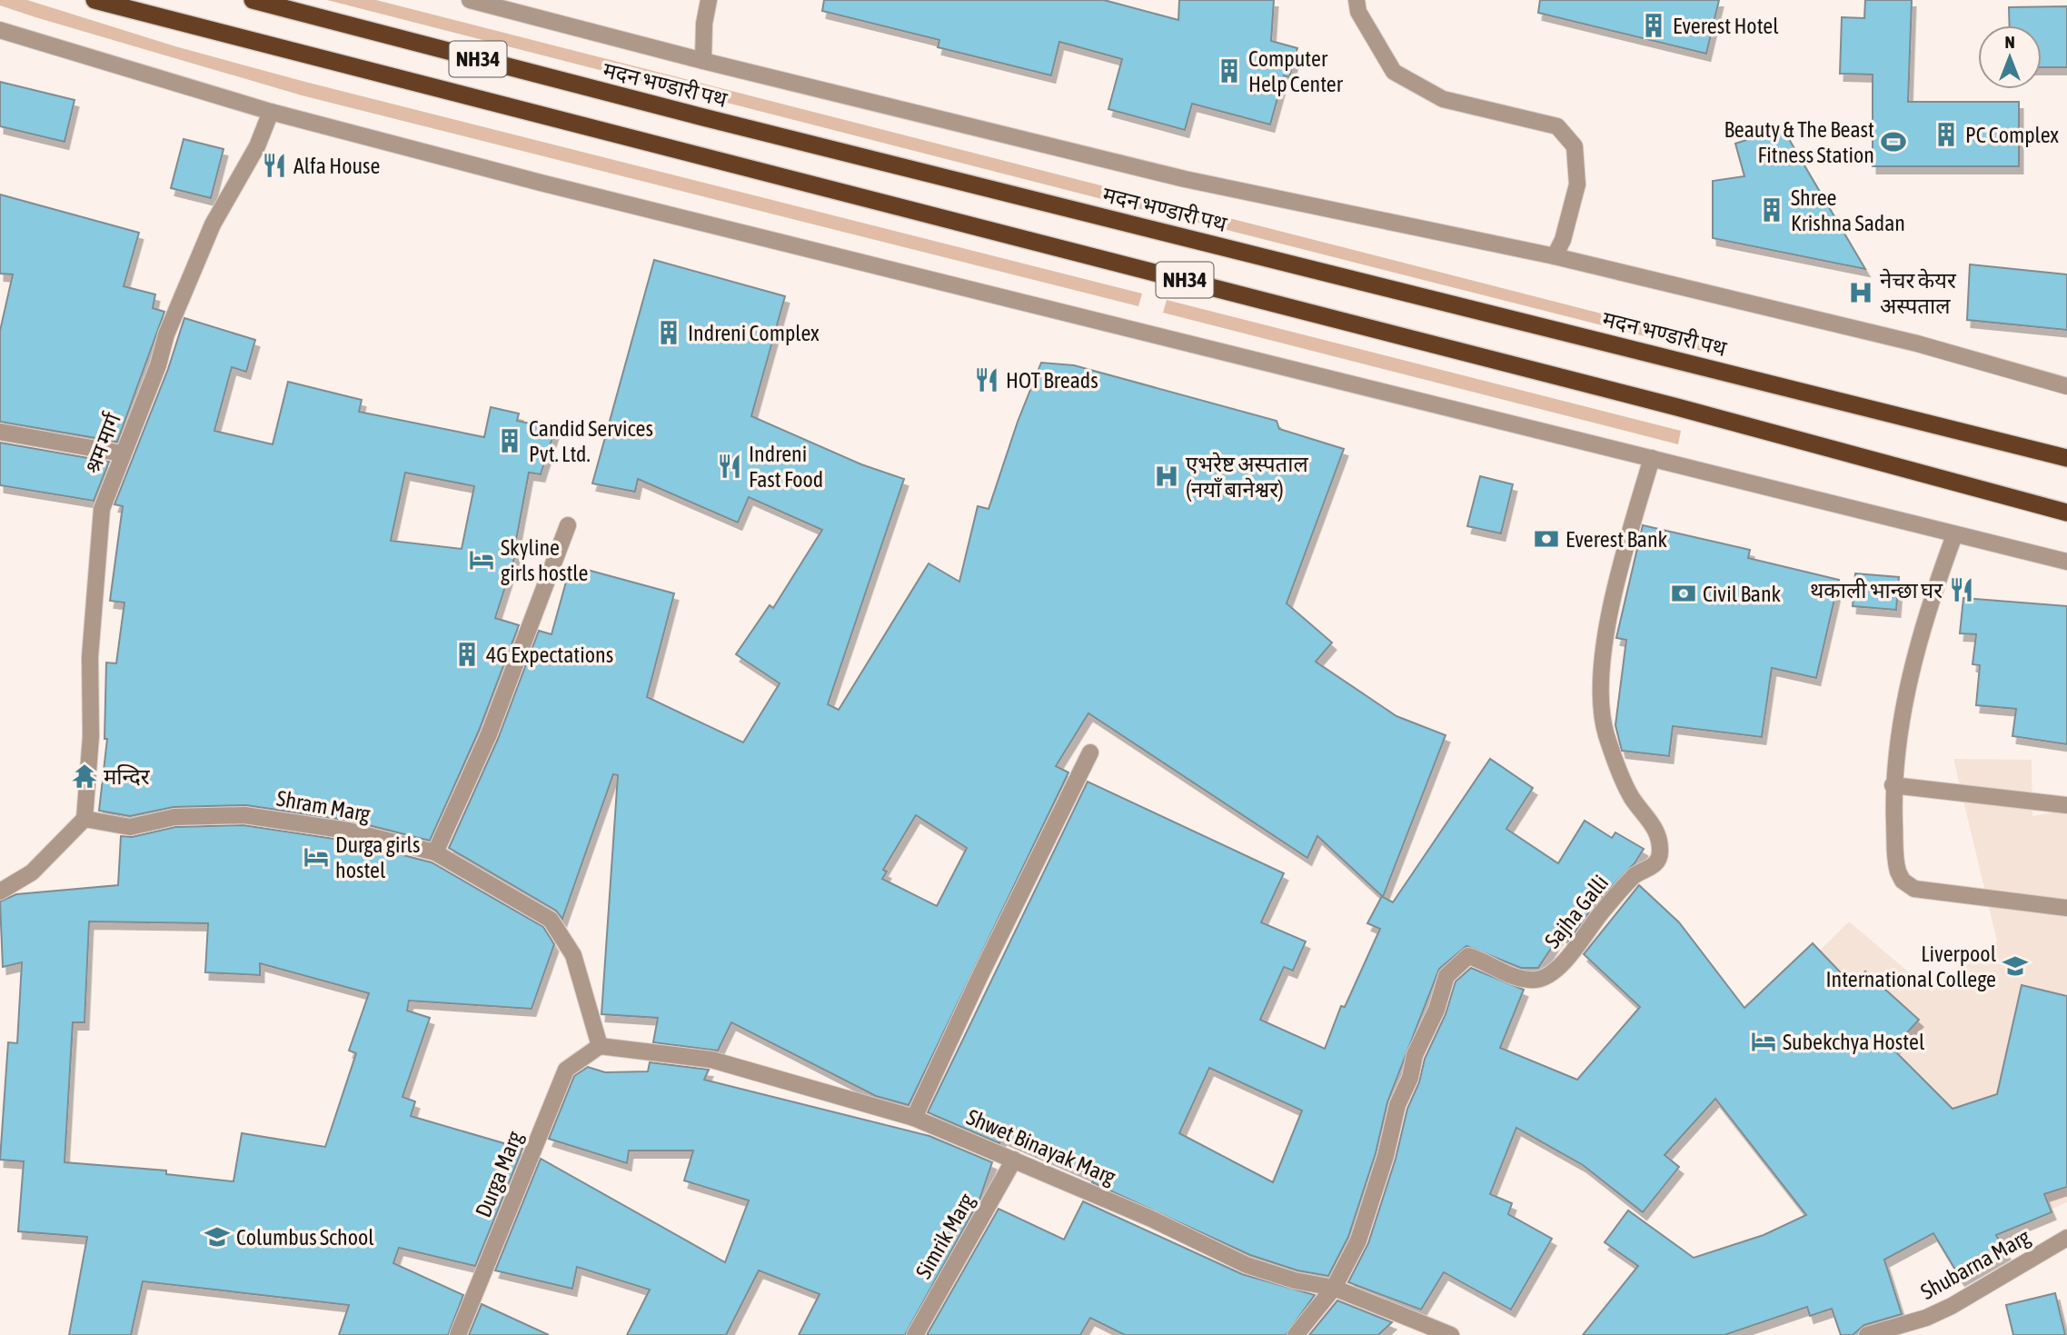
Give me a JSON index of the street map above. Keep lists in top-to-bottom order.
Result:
{
  "streets": {
    "highway": ["NH34", "मदन भण्डारी पथ"],
    "street": [
      "श्रम मार्ग",
      "Shram Marg",
      "Sajha Galli",
      "Shwet Binayak Marg",
      "Durga Marg",
      "Simrik Marg",
      "Shubarna Marg"
    ]
  },
  "crossings": [
    ["श्रम मार्ग", "Shram Marg"],
    ["Shram Marg", "Shwet Binayak Marg"],
    ["Shram Marg", "Durga Marg"],
    ["Sajha Galli", "Shwet Binayak Marg"],
    ["Shwet Binayak Marg", "Durga Marg"],
    ["Shwet Binayak Marg", "Simrik Marg"]
  ],
  "places": {
    "building": [
      "Everest Hotel",
      "Computer Help Center",
      "PC Complex",
      "Shree Krishna Sadan",
      "Indreni Complex",
      "Candid Services Pvt. Ltd.",
      "4G Expectations"
    ],
    "sports": ["Beauty & The Beast Fitness Station"],
    "restaurant": [
      "Alfa House",
      "HOT Breads",
      "Indreni Fast Food",
      "थकाली भान्छा घर"
    ],
    "hospital": ["नेचर केयर अस्पताल", "एभरेष्ट अस्पताल (नयाँ बानेश्वर)"],
    "bank": ["Everest Bank", "Civil Bank"],
    "hotel": ["Skyline girls hostle", "Durga girls hostel", "Subekchya Hostel"],
    "temple": ["मन्दिर"],
    "school or university": ["Liverpool International College", "Columbus School"]
  },
  "north": "top"
}
